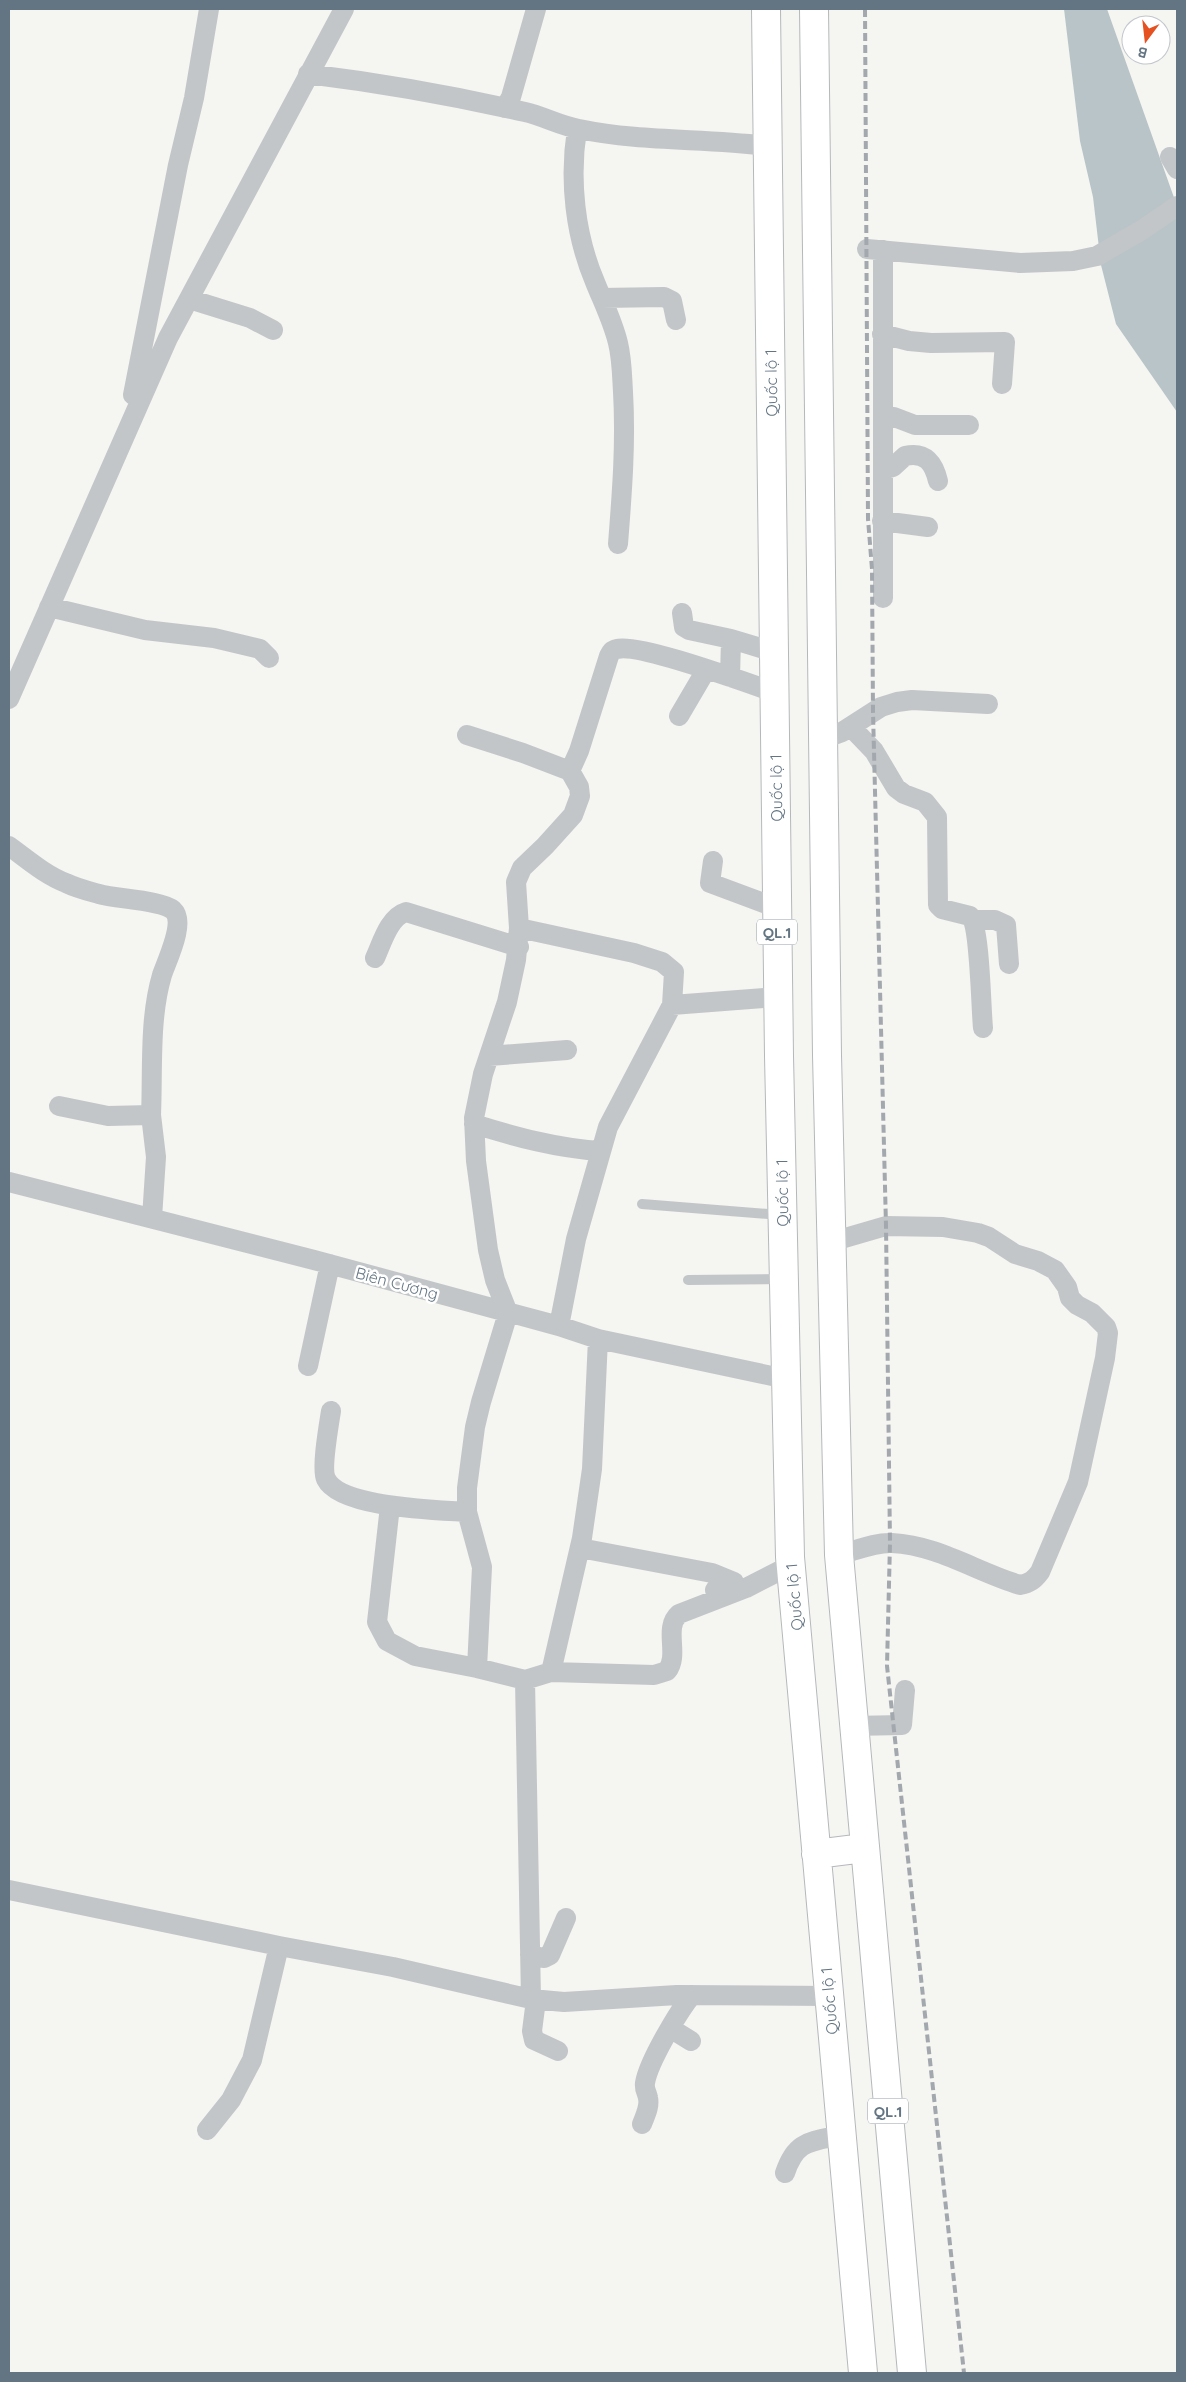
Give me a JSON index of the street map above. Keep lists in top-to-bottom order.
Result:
{
  "streets": {
    "highway": ["Quốc lộ 1", "QL.1"],
    "street": ["Biên Cương"]
  },
  "crossings": [
    ["Quốc lộ 1", "Biên Cương"]
  ],
  "north": "bottom"
}
